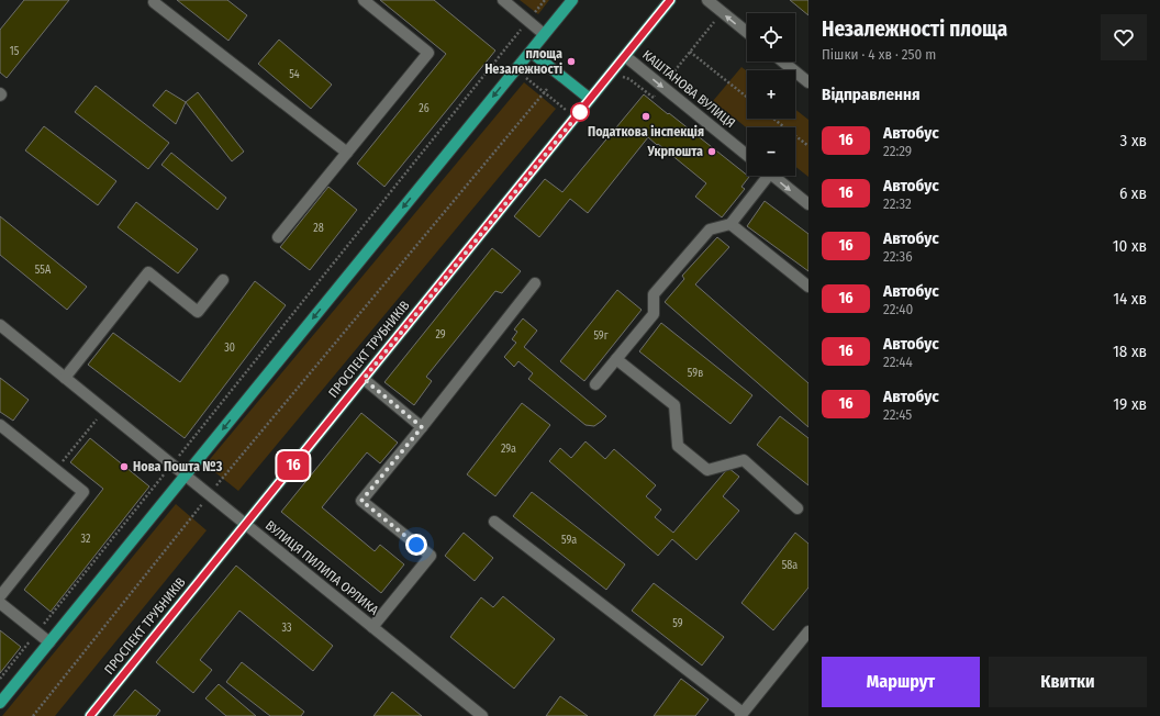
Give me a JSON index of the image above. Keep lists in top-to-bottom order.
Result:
{
  "streets": {
    "main road": ["ПРОСПЕКТ ТРУБНИКІВ"],
    "street": ["КАШТАНОВА ВУЛИЦЯ", "ВУЛИЦЯ ПИЛИПА ОРЛИКА"]
  },
  "crossings": [
    ["КАШТАНОВА ВУЛИЦЯ", "ПРОСПЕКТ ТРУБНИКІВ"],
    ["ПРОСПЕКТ ТРУБНИКІВ", "ВУЛИЦЯ ПИЛИПА ОРЛИКА"]
  ],
  "places": [
    "площа Незалежності",
    "Податкова інспекція",
    "Укрпошта",
    "Нова Пошта №3"
  ],
  "lines": ["bus line 16"],
  "house_numbers": [
    "15",
    "54",
    "26",
    "28",
    "55А",
    "29",
    "59г",
    "30",
    "59в",
    "29а",
    "32",
    "59а",
    "58а",
    "59",
    "33"
  ],
  "page": {
    "on_map": "16",
    "heading": [
      ["Незалежності площа", "Пішки · 4 хв · 250 m"],
      "Відправлення"
    ],
    "map_buttons": ["+", "−"],
    "list": [
      {
        "mark": "16",
        "name": "Автобус",
        "note": "22:29",
        "value": "3 хв"
      },
      {
        "mark": "16",
        "name": "Автобус",
        "note": "22:32",
        "value": "6 хв"
      },
      {
        "mark": "16",
        "name": "Автобус",
        "note": "22:36",
        "value": "10 хв"
      },
      {
        "mark": "16",
        "name": "Автобус",
        "note": "22:40",
        "value": "14 хв"
      },
      {
        "mark": "16",
        "name": "Автобус",
        "note": "22:44",
        "value": "18 хв"
      },
      {
        "mark": "16",
        "name": "Автобус",
        "note": "22:45",
        "value": "19 хв"
      }
    ],
    "buttons": ["Маршрут", "Квитки"]
  }
}
